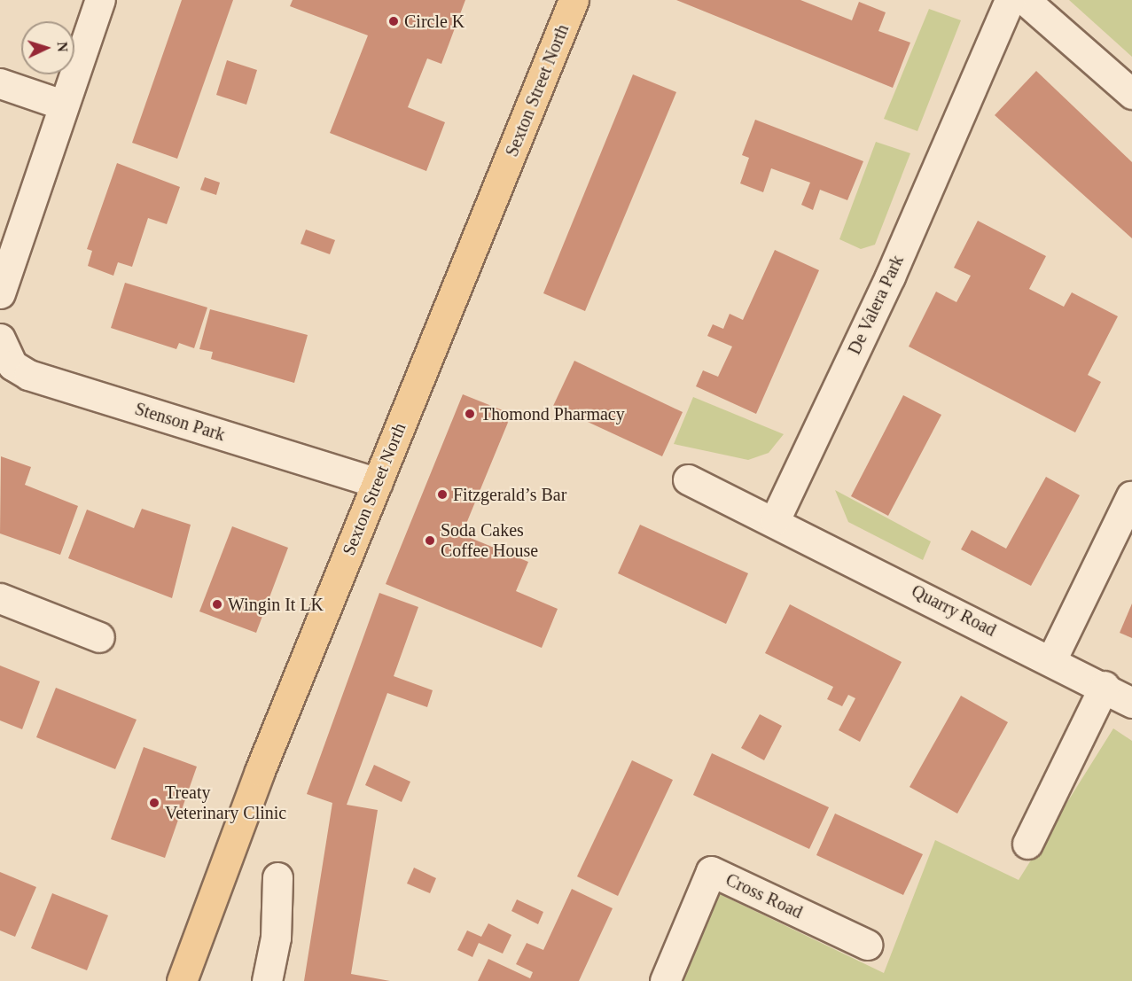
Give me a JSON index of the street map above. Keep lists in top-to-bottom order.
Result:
{
  "streets": {
    "main road": ["Sexton Street North"],
    "street": [
      "De Valera Park",
      "Stenson Park",
      "Quarry Road",
      "Cross Road"
    ]
  },
  "crossings": [
    ["Sexton Street North", "Stenson Park"],
    ["De Valera Park", "Quarry Road"]
  ],
  "places": [
    "Circle K",
    "Thomond Pharmacy",
    "Fitzgerald’s Bar",
    "Soda Cakes Coffee House",
    "Wingin It LK",
    "Treaty Veterinary Clinic"
  ],
  "north": "right"
}
